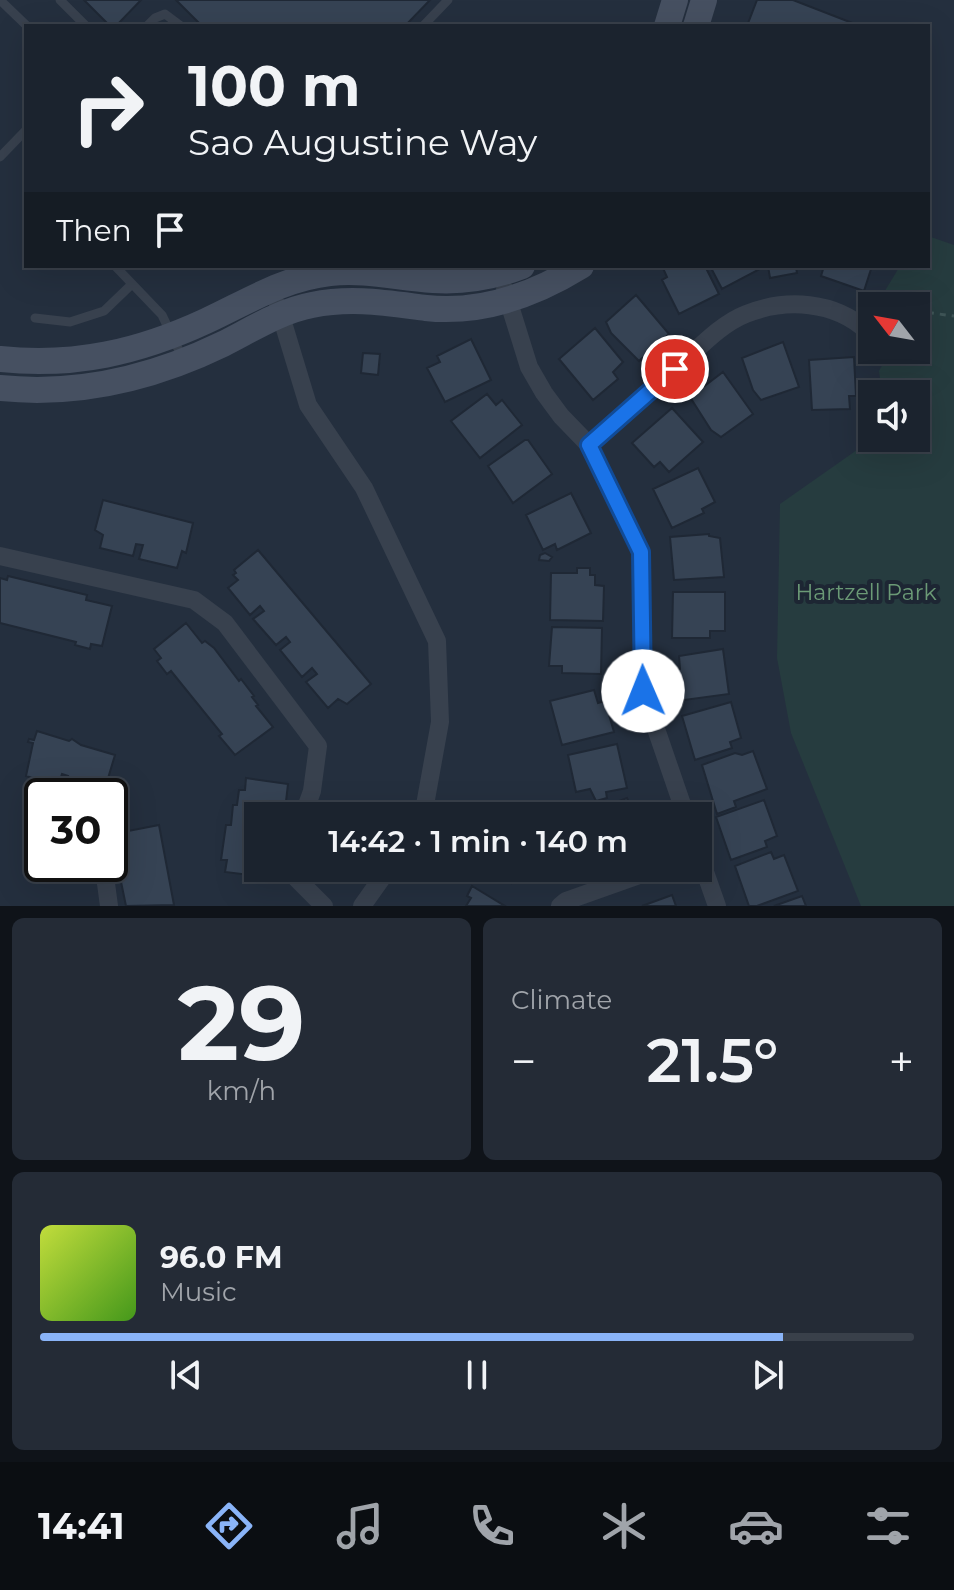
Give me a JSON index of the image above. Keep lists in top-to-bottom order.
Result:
{
  "parks": ["Hartzell Park"],
  "north": "top left",
  "page": {
    "turn": ["100 m", "Sao Augustine Way"],
    "then": "Then",
    "limit": "30",
    "trip": "14:42 · 1 min · 140 m",
    "tile": [
      ["29", "km/h"],
      "Climate"
    ],
    "heat": ["−", "21.5°", "+"],
    "song": ["96.0 FM", "Music"],
    "tabs": "14:41"
  }
}
